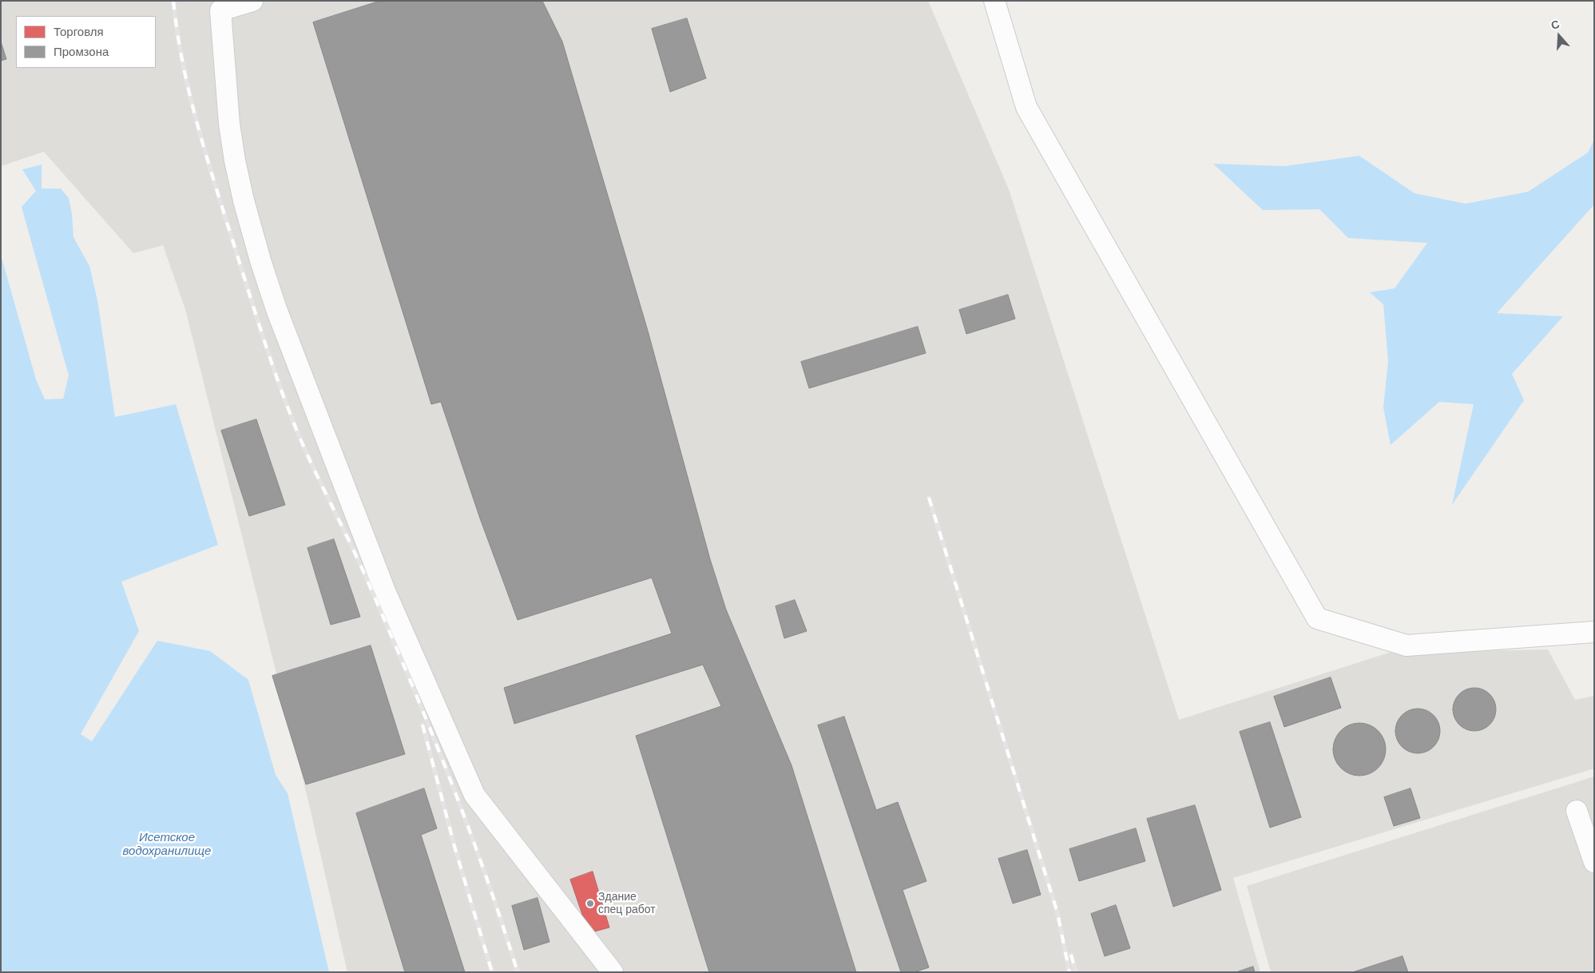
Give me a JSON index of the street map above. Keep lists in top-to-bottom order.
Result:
{
  "water": ["Исетское водохранилище"],
  "places": ["Здание спец работ"],
  "legend": ["Торговля", "Промзона"],
  "north": "top"
}
